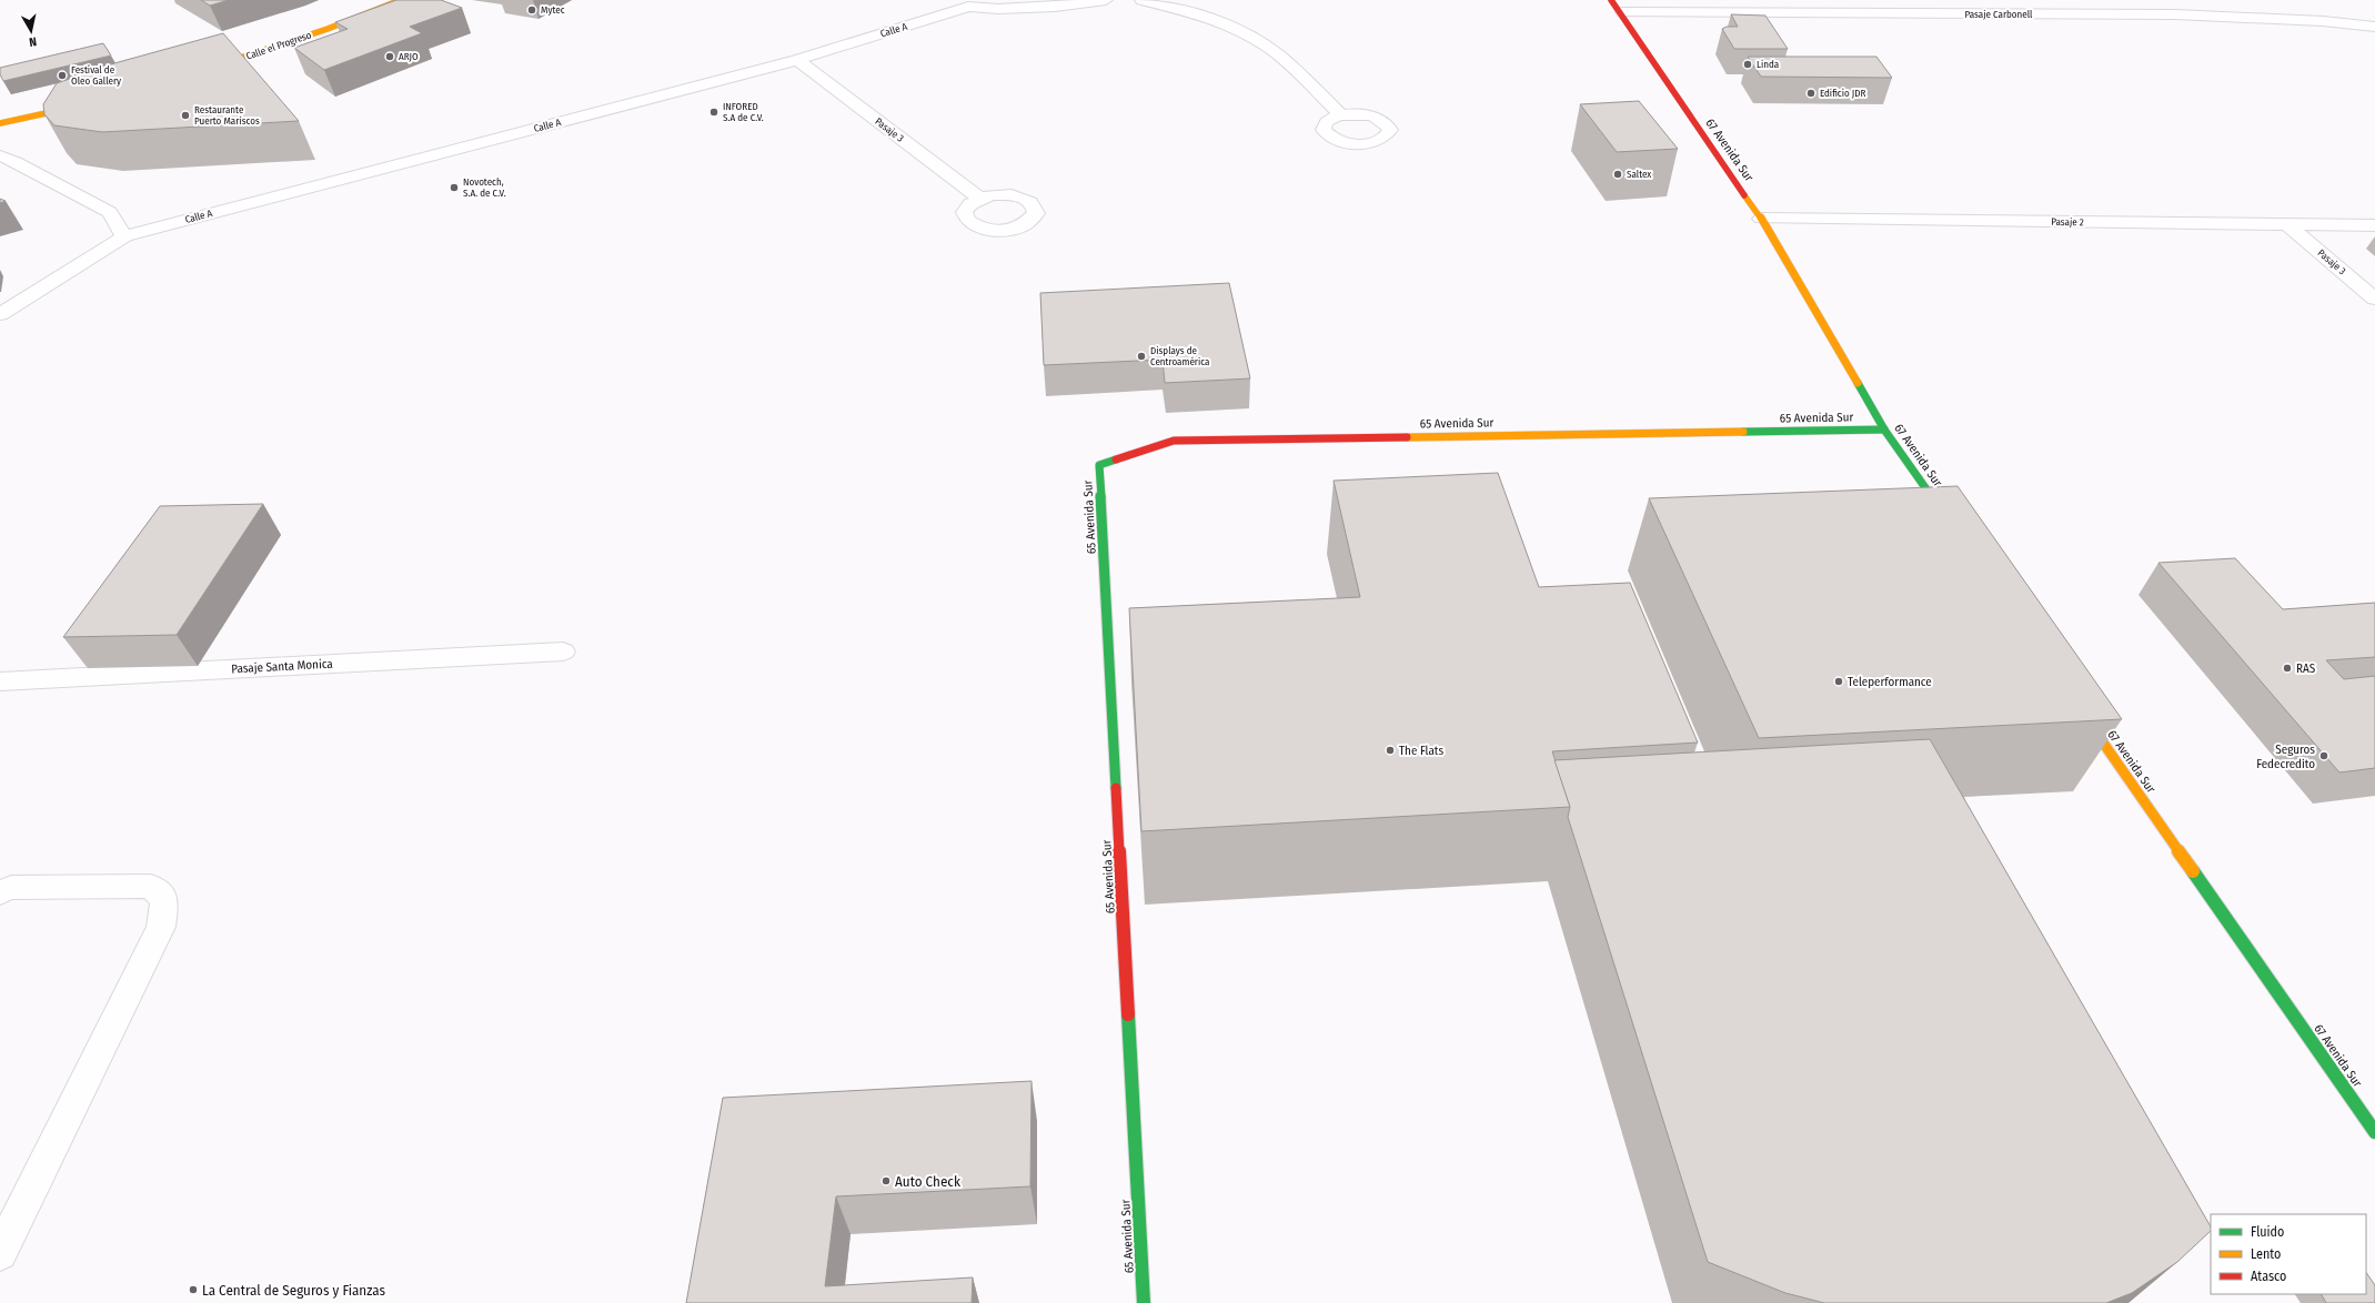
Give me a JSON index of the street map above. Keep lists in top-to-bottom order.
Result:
{
  "streets": {
    "street": [
      "Pasaje Carbonell",
      "Calle A",
      "Calle el Progreso",
      "Pasaje 3",
      "67 Avenida Sur",
      "Pasaje 2",
      "65 Avenida Sur",
      "Pasaje Santa Monica"
    ]
  },
  "crossings": [
    ["Pasaje Carbonell", "67 Avenida Sur"],
    ["Calle A", "Pasaje 3"],
    ["Pasaje 3", "Pasaje 2"],
    ["67 Avenida Sur", "Pasaje 2"],
    ["67 Avenida Sur", "65 Avenida Sur"]
  ],
  "places": [
    "Mytec",
    "ARJO",
    "Linda",
    "Festival de Oleo Gallery",
    "Edificio JDR",
    "INFORED S.A de C.V.",
    "Restaurante Puerto Mariscos",
    "Saltex",
    "Novotech, S.A. de C.V.",
    "Displays de Centroamérica",
    "RAS",
    "Teleperformance",
    "The Flats",
    "Seguros Fedecredito",
    "Auto Check",
    "La Central de Seguros y Fianzas"
  ],
  "legend": ["Fluido", "Lento", "Atasco"],
  "north": "bottom"
}
